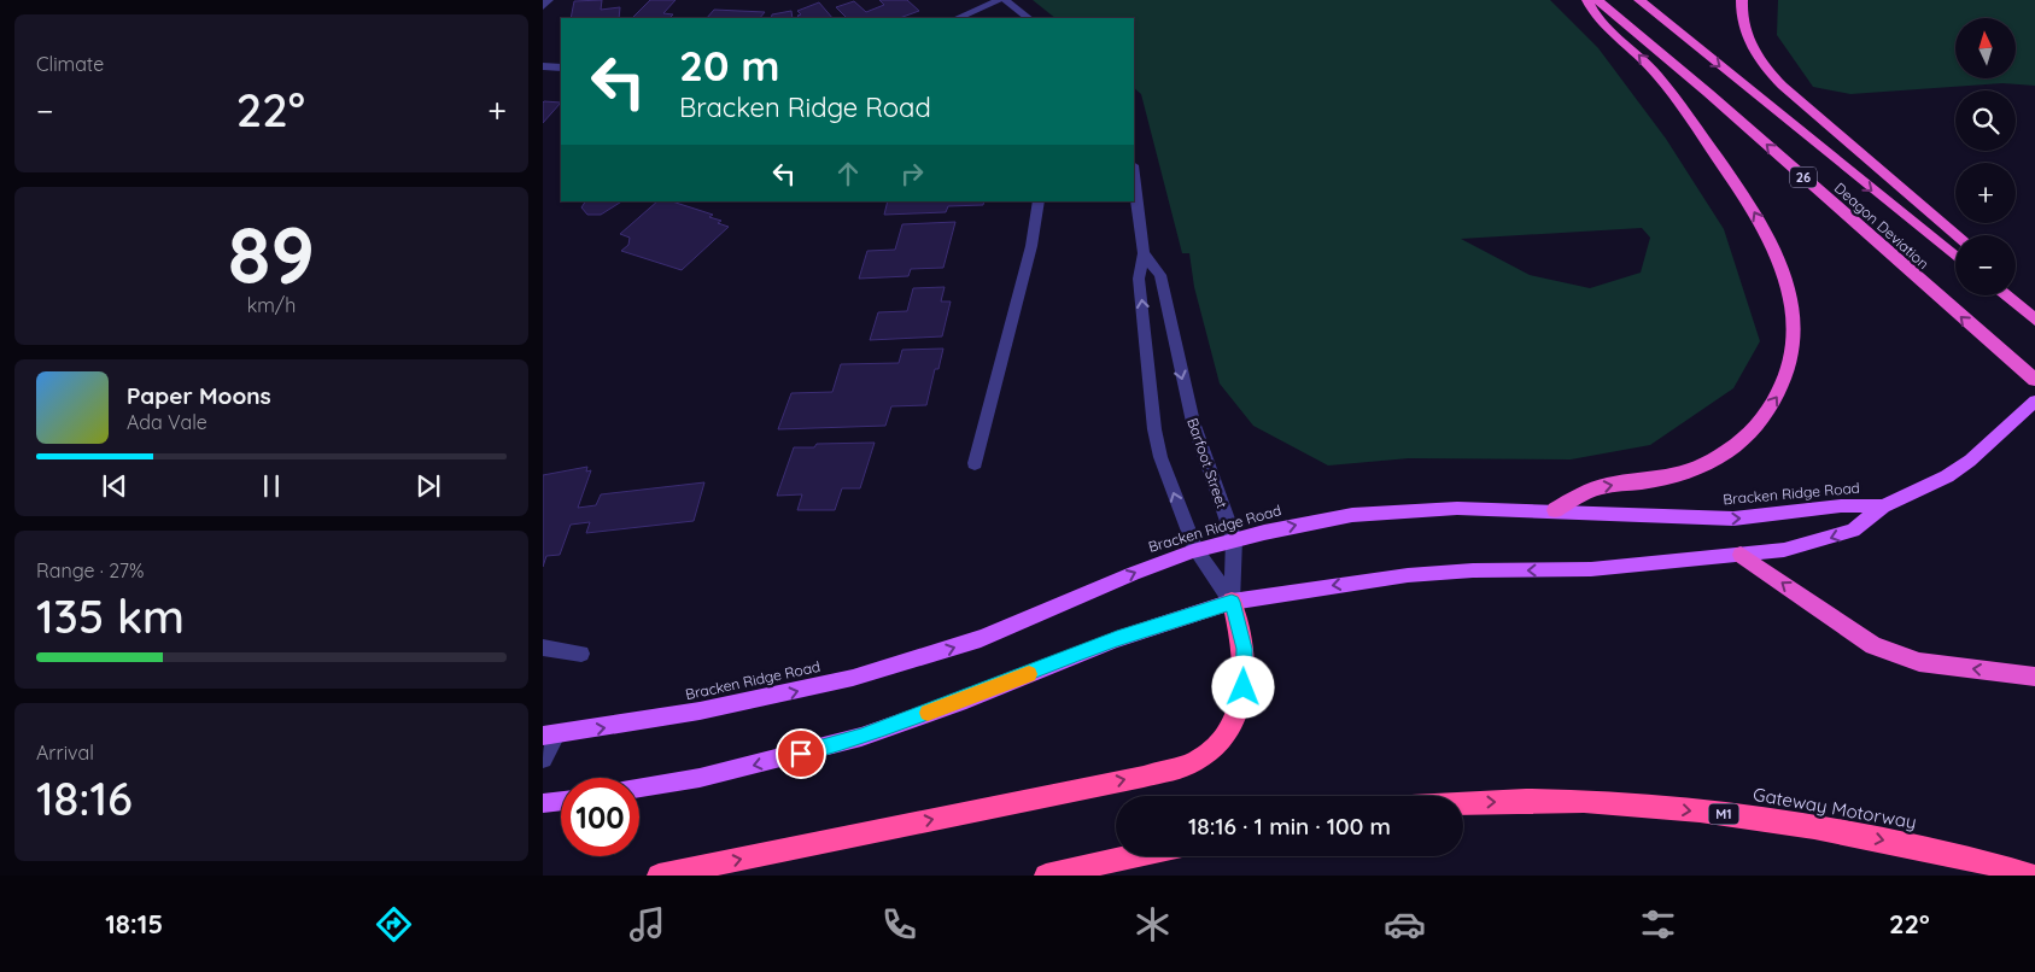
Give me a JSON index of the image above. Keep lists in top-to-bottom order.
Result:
{
  "streets": {
    "highway": [
      "26",
      "Deagon Deviation",
      "Gateway Motorway",
      "M1"
    ],
    "main road": ["Bracken Ridge Road"],
    "street": ["Barfoot Street"]
  },
  "crossings": [
    ["Barfoot Street", "Bracken Ridge Road"]
  ],
  "one_way": ["Gateway Motorway"],
  "north": "top",
  "page": {
    "tile": [
      "Climate",
      ["89", "km/h"],
      ["Range · 27%", "135 km"],
      ["Arrival", "18:16"]
    ],
    "map_buttons": ["+", "−"],
    "turn": ["20 m", "Bracken Ridge Road"],
    "heat": ["−", "22°", "+"],
    "song": ["Paper Moons", "Ada Vale"],
    "limit": "100",
    "trip": "18:16 · 1 min · 100 m",
    "tabs": ["18:15", "22°"]
  }
}
